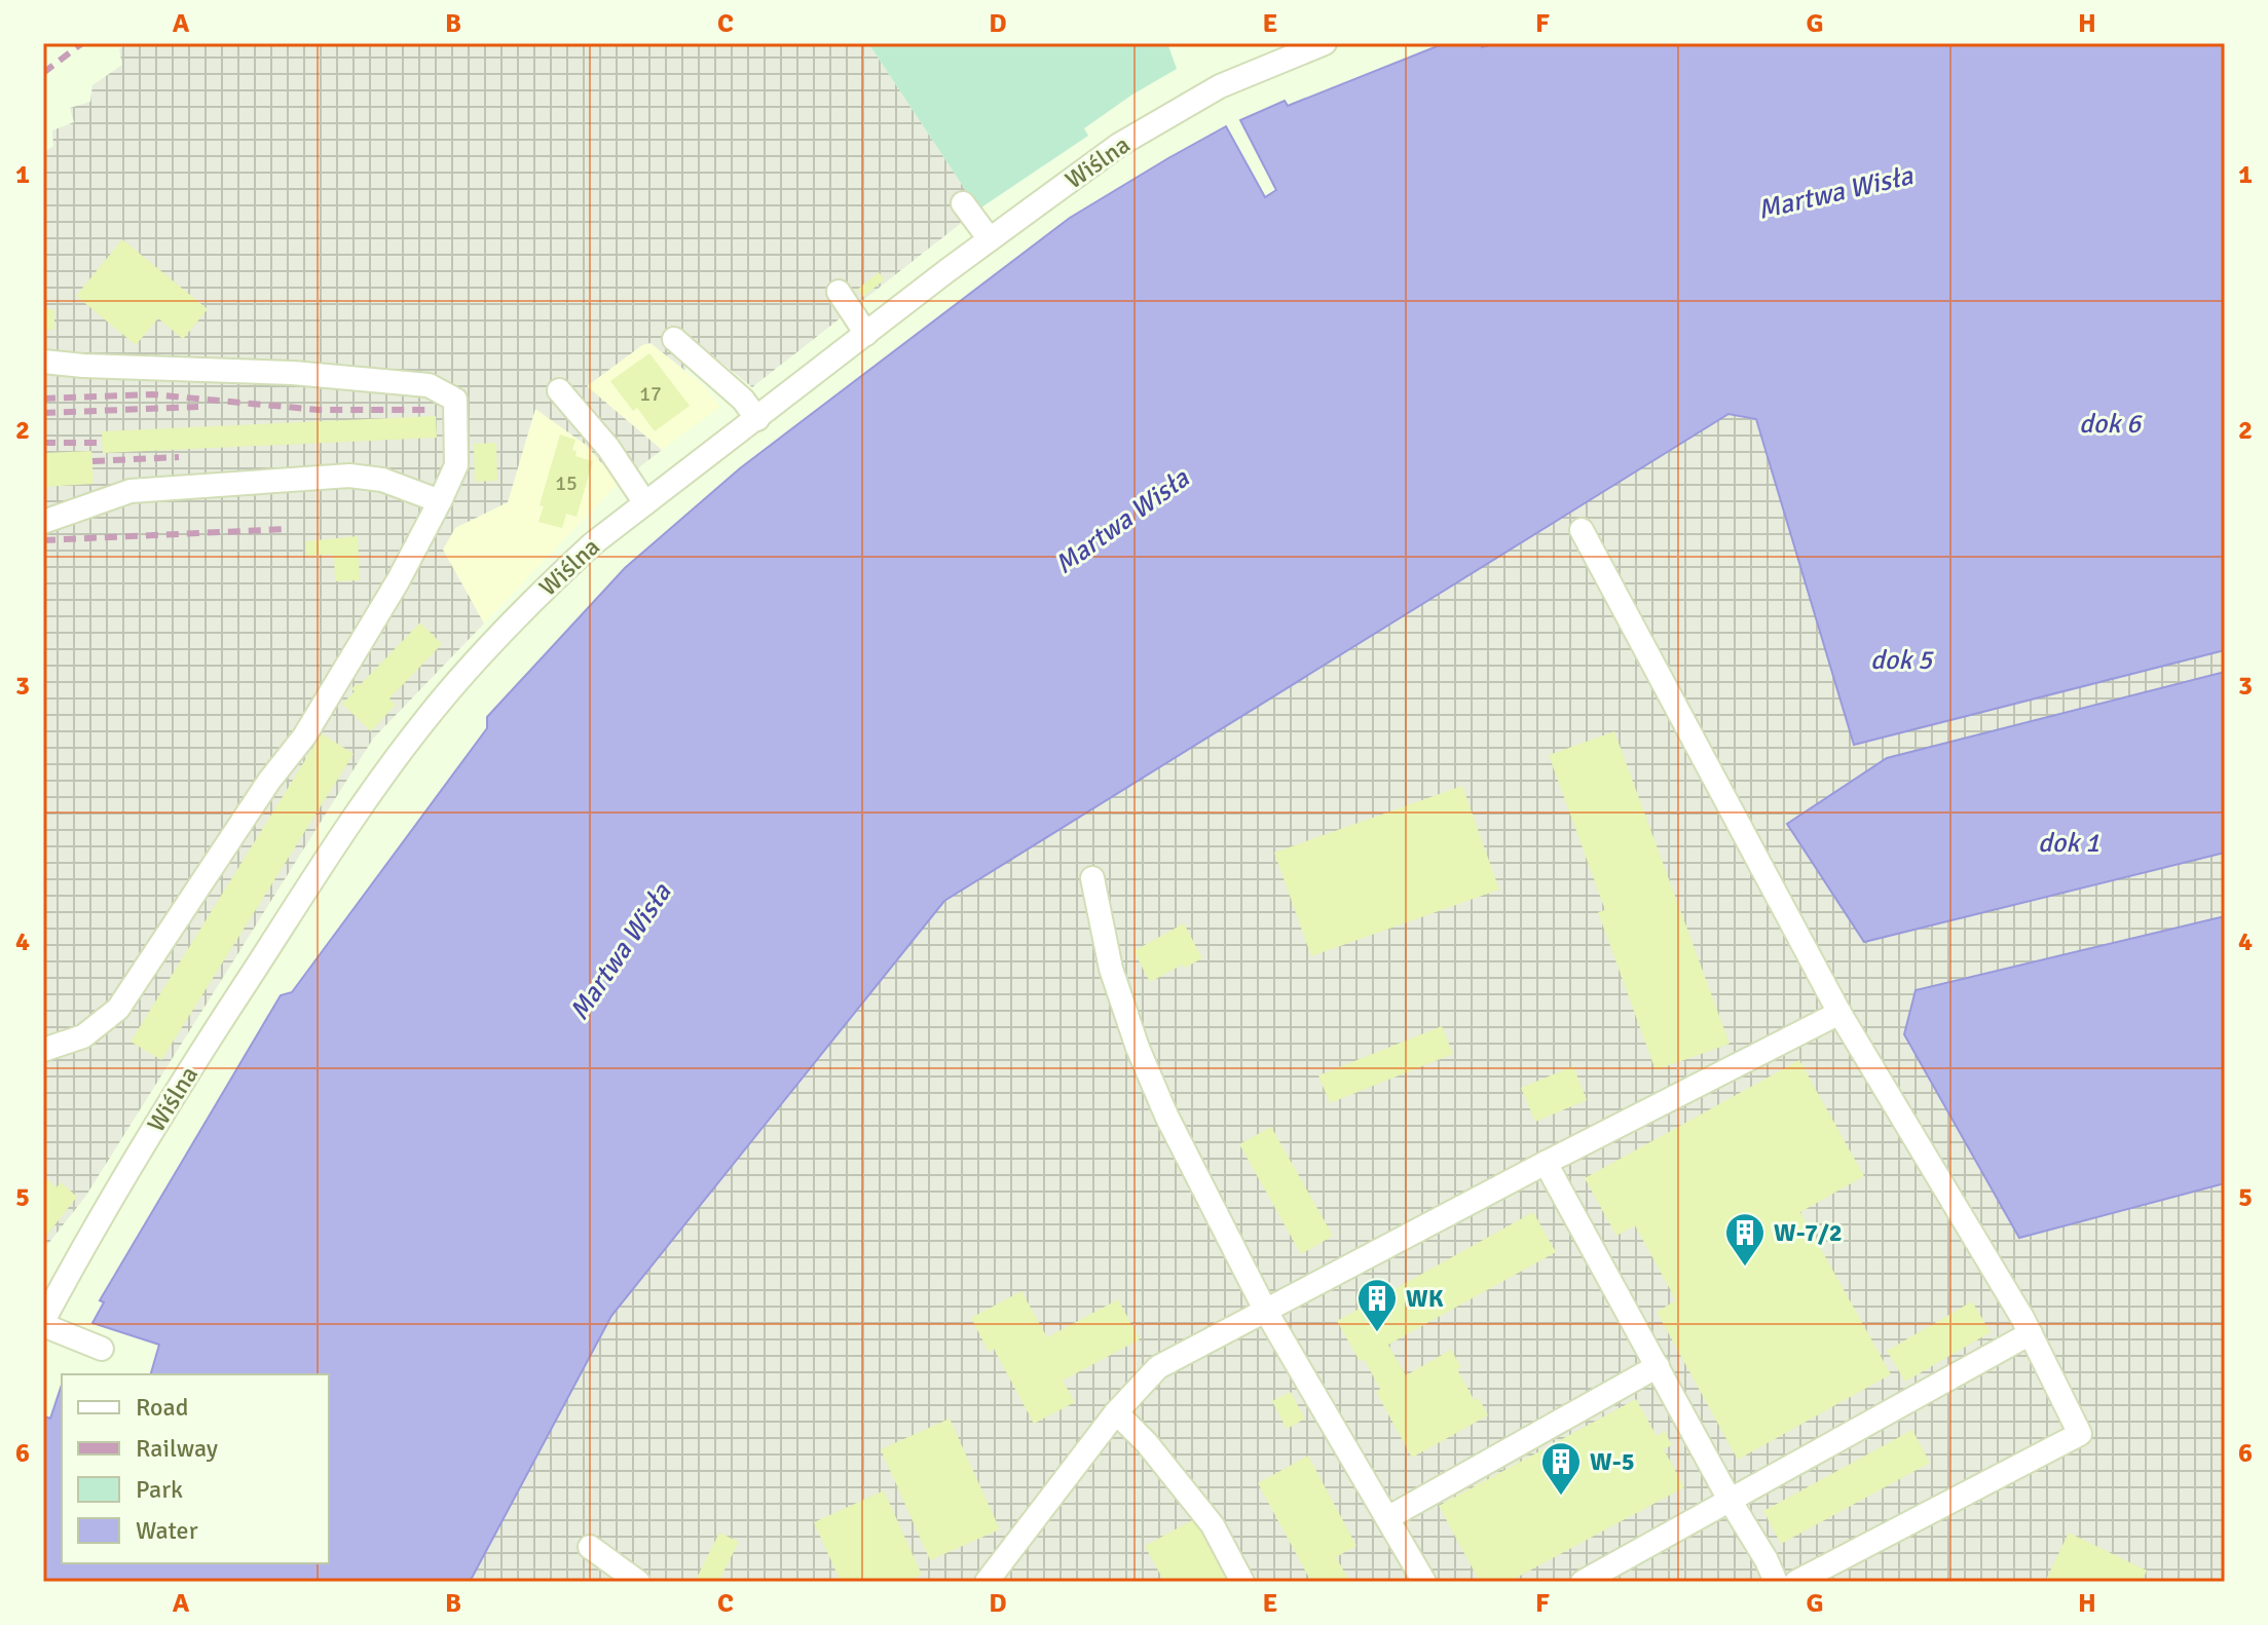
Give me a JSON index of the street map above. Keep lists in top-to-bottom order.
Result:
{
  "streets": {
    "street": ["Wiślna"]
  },
  "water": [
    "Martwa Wisła",
    "dok 6",
    "dok 5",
    "dok 1"
  ],
  "places": {
    "building": ["W-7/2", "WK", "W-5"]
  },
  "house_numbers": ["17", "15"],
  "legend": [
    "Road",
    "Railway",
    "Park",
    "Water"
  ],
  "grid": {
    "columns": [
      "A",
      "B",
      "C",
      "D",
      "E",
      "F",
      "G",
      "H"
    ],
    "rows": [
      "1",
      "2",
      "3",
      "4",
      "5",
      "6"
    ]
  }
}
